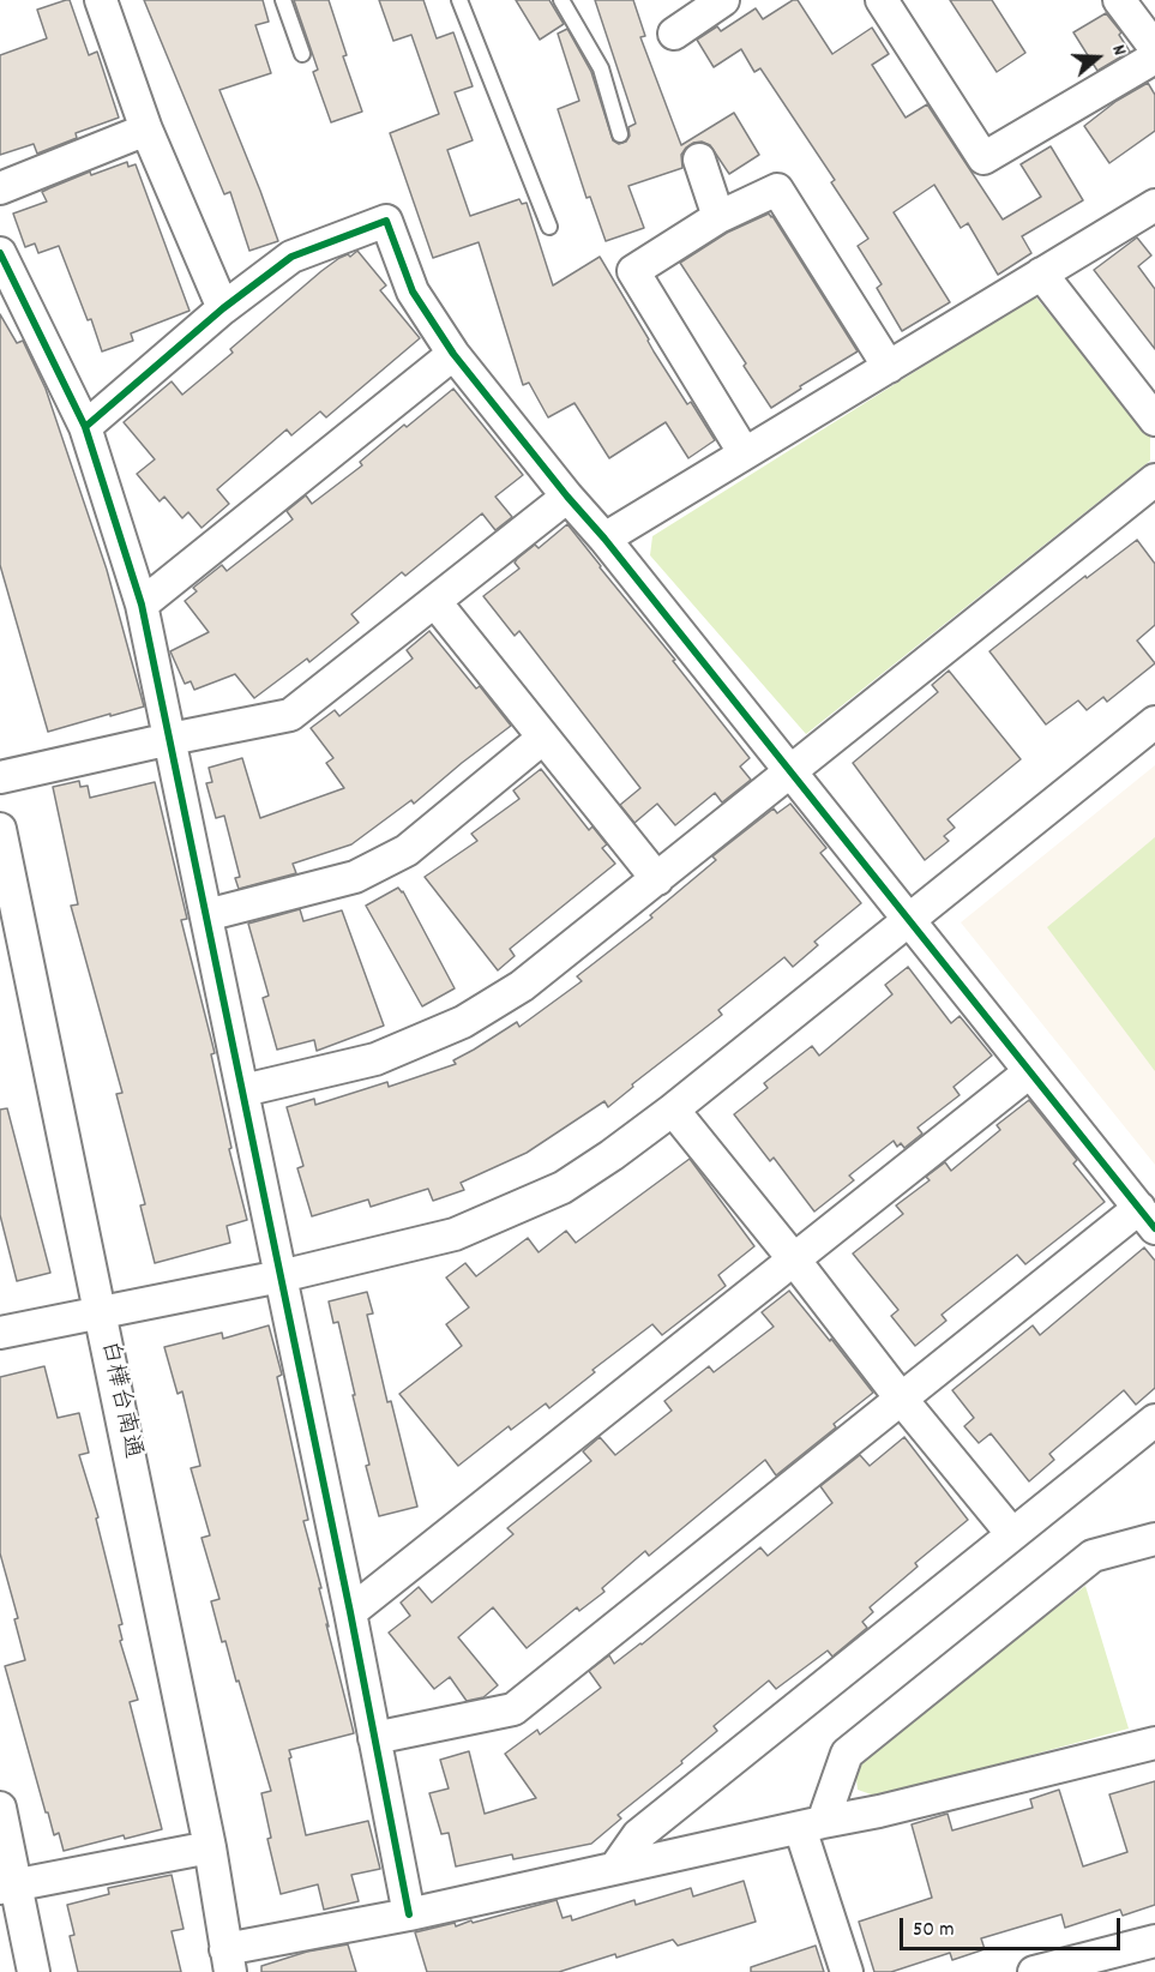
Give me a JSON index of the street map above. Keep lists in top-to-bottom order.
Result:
{
  "streets": {
    "street": ["白樺台南通"]
  },
  "scale_bar": "50 m",
  "north": "right"
}
